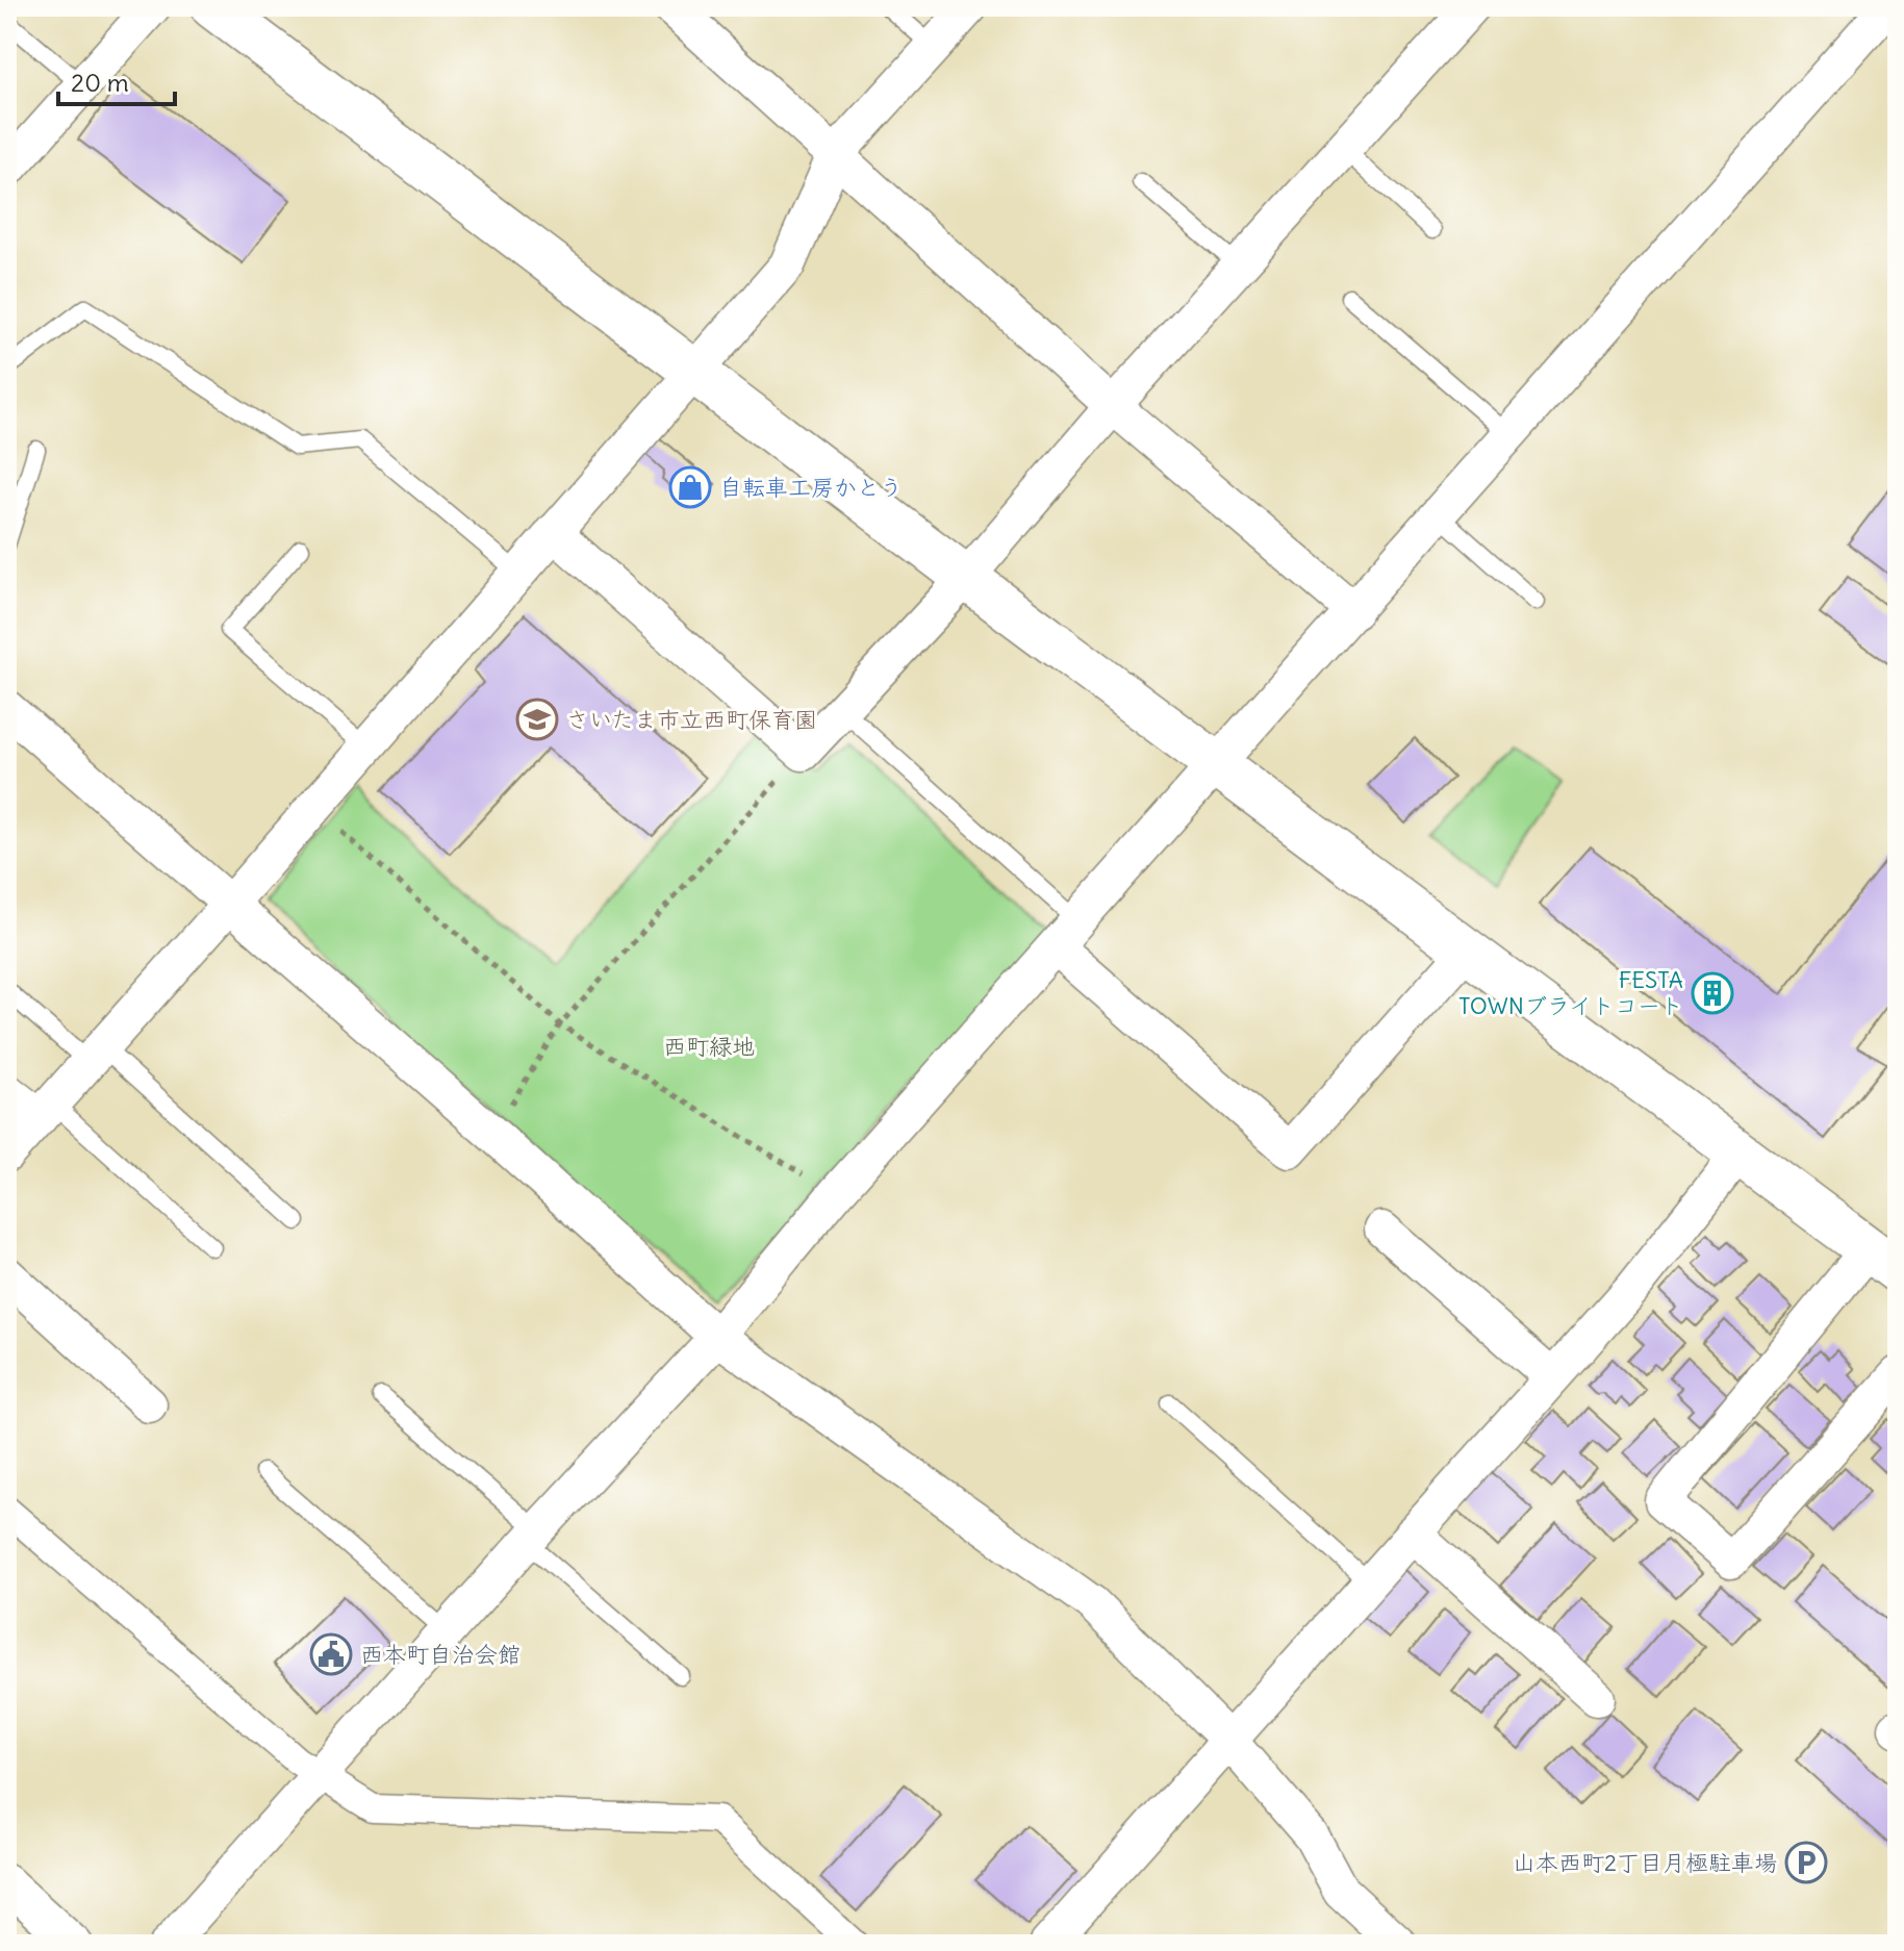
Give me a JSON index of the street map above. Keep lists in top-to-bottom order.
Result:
{
  "parks": ["西町緑地"],
  "places": {
    "shop": ["自転車工房かとう"],
    "school or university": ["さいたま市立西町保育園"],
    "building": ["FESTA TOWNブライトコート"],
    "public building": ["西本町自治会館"],
    "parking": ["山本西町2丁目月極駐車場"]
  },
  "scale_bar": "20 m"
}
